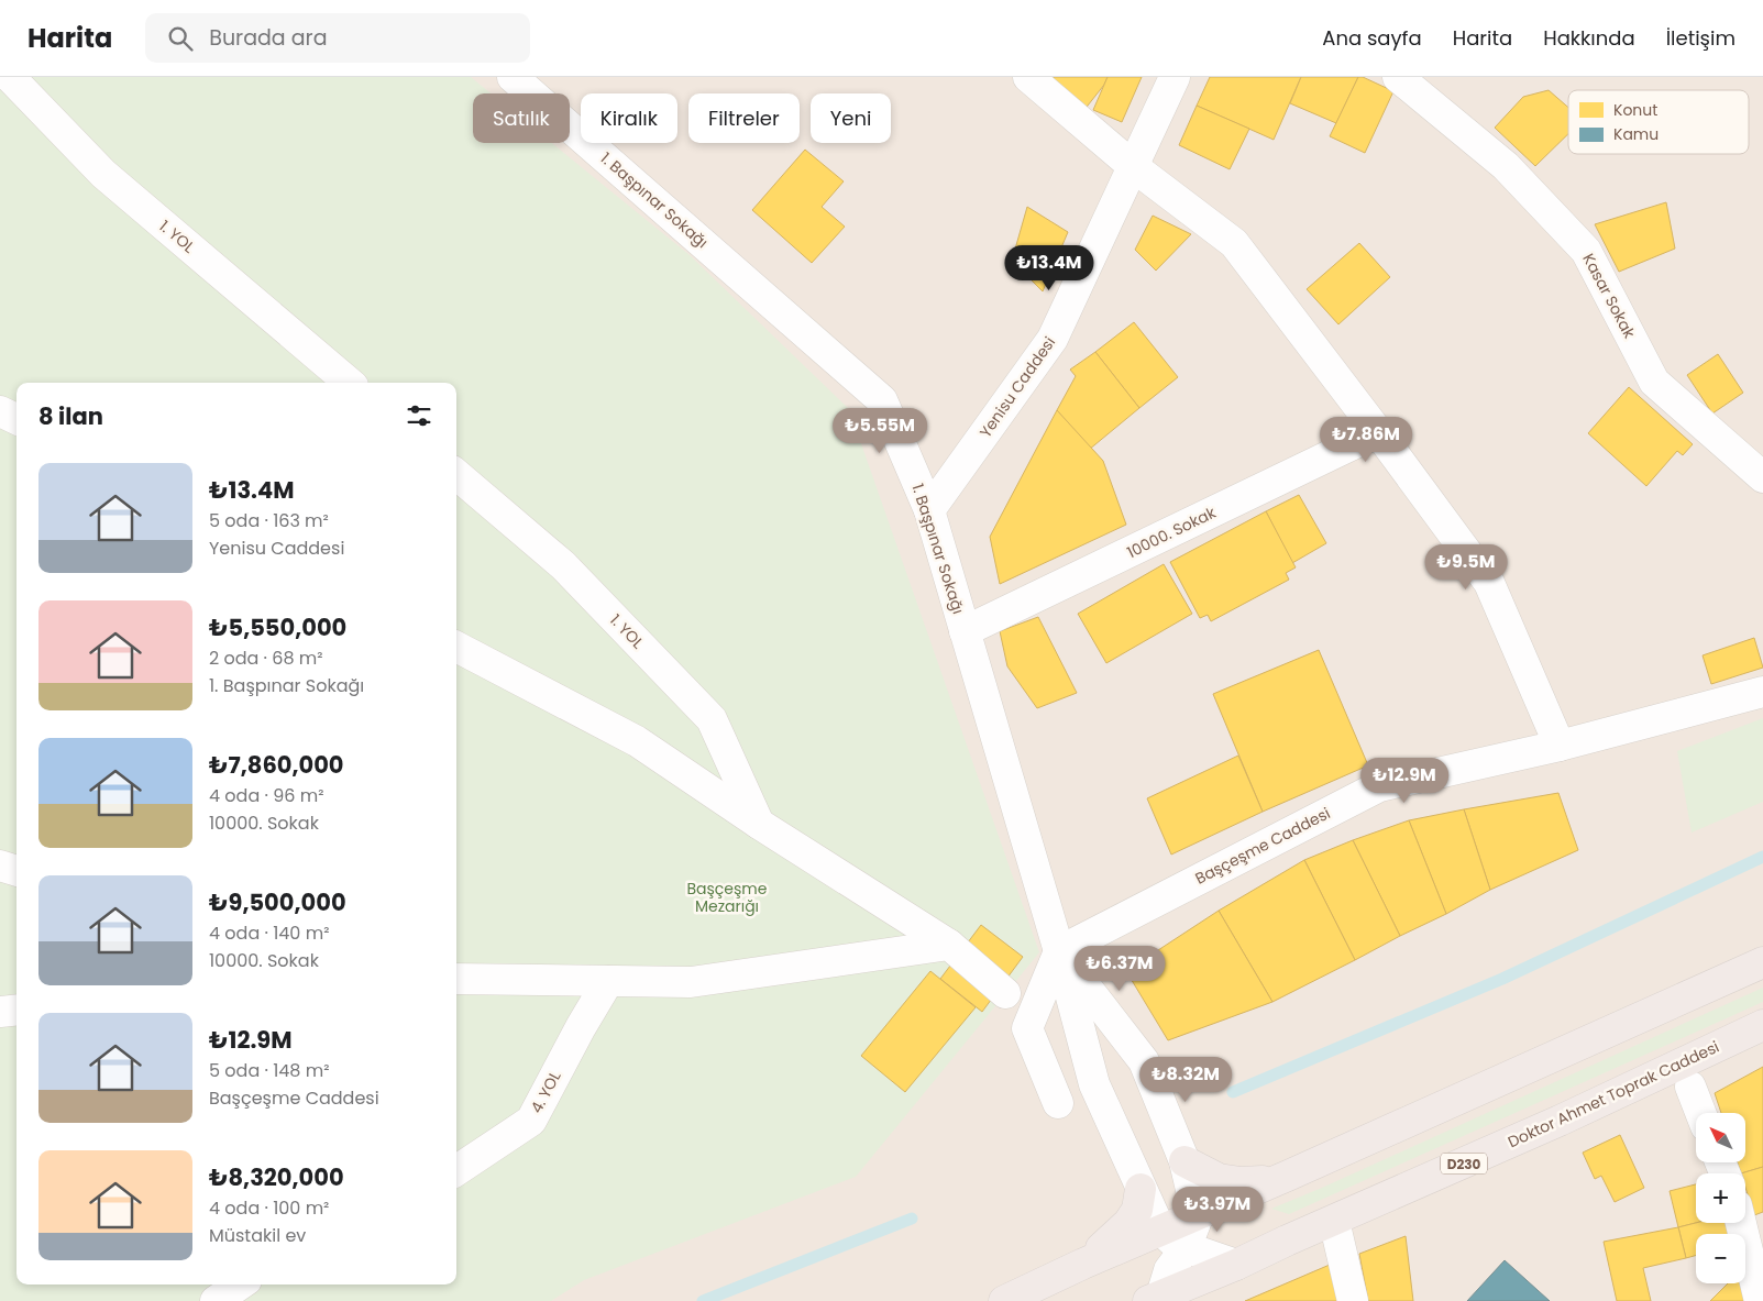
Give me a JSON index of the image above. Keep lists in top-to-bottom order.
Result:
{
  "streets": {
    "highway": ["Doktor Ahmet Toprak Caddesi", "D230"],
    "street": [
      "1. Başpınar Sokağı",
      "1. YOL",
      "Kasar Sokak",
      "Yenisu Caddesi",
      "10000. Sokak",
      "Başçeşme Caddesi",
      "4. YOL"
    ]
  },
  "crossings": [
    ["1. Başpınar Sokağı", "Yenisu Caddesi"],
    ["1. Başpınar Sokağı", "10000. Sokak"],
    ["1. Başpınar Sokağı", "Başçeşme Caddesi"]
  ],
  "parks": ["Başçeşme Mezarığı"],
  "legend": ["Konut", "Kamu"],
  "north": "top left",
  "page": {
    "header": "Harita",
    "search": "Burada ara",
    "nav": [
      "Ana sayfa",
      "Harita",
      "Hakkında",
      "İletişim"
    ],
    "chip": [
      "Satılık",
      "Kiralık",
      "Filtreler",
      "Yeni"
    ],
    "price": [
      "₺13.4M",
      "₺5.55M",
      "₺7.86M",
      "₺9.5M",
      "₺12.9M",
      "₺6.37M",
      "₺8.32M",
      "₺3.97M"
    ],
    "heading": "8 ilan",
    "list": [
      {
        "name": "₺13.4M",
        "note": "5 oda · 163 m² · Yenisu Caddesi"
      },
      {
        "name": "₺5,550,000",
        "note": "2 oda · 68 m² · 1. Başpınar Sokağı"
      },
      {
        "name": "₺7,860,000",
        "note": "4 oda · 96 m² · 10000. Sokak"
      },
      {
        "name": "₺9,500,000",
        "note": "4 oda · 140 m² · 10000. Sokak"
      },
      {
        "name": "₺12.9M",
        "note": "5 oda · 148 m² · Başçeşme Caddesi"
      },
      {
        "name": "₺8,320,000",
        "note": "4 oda · 100 m² · Müstakil ev"
      }
    ],
    "map_buttons": ["+", "−"]
  }
}
